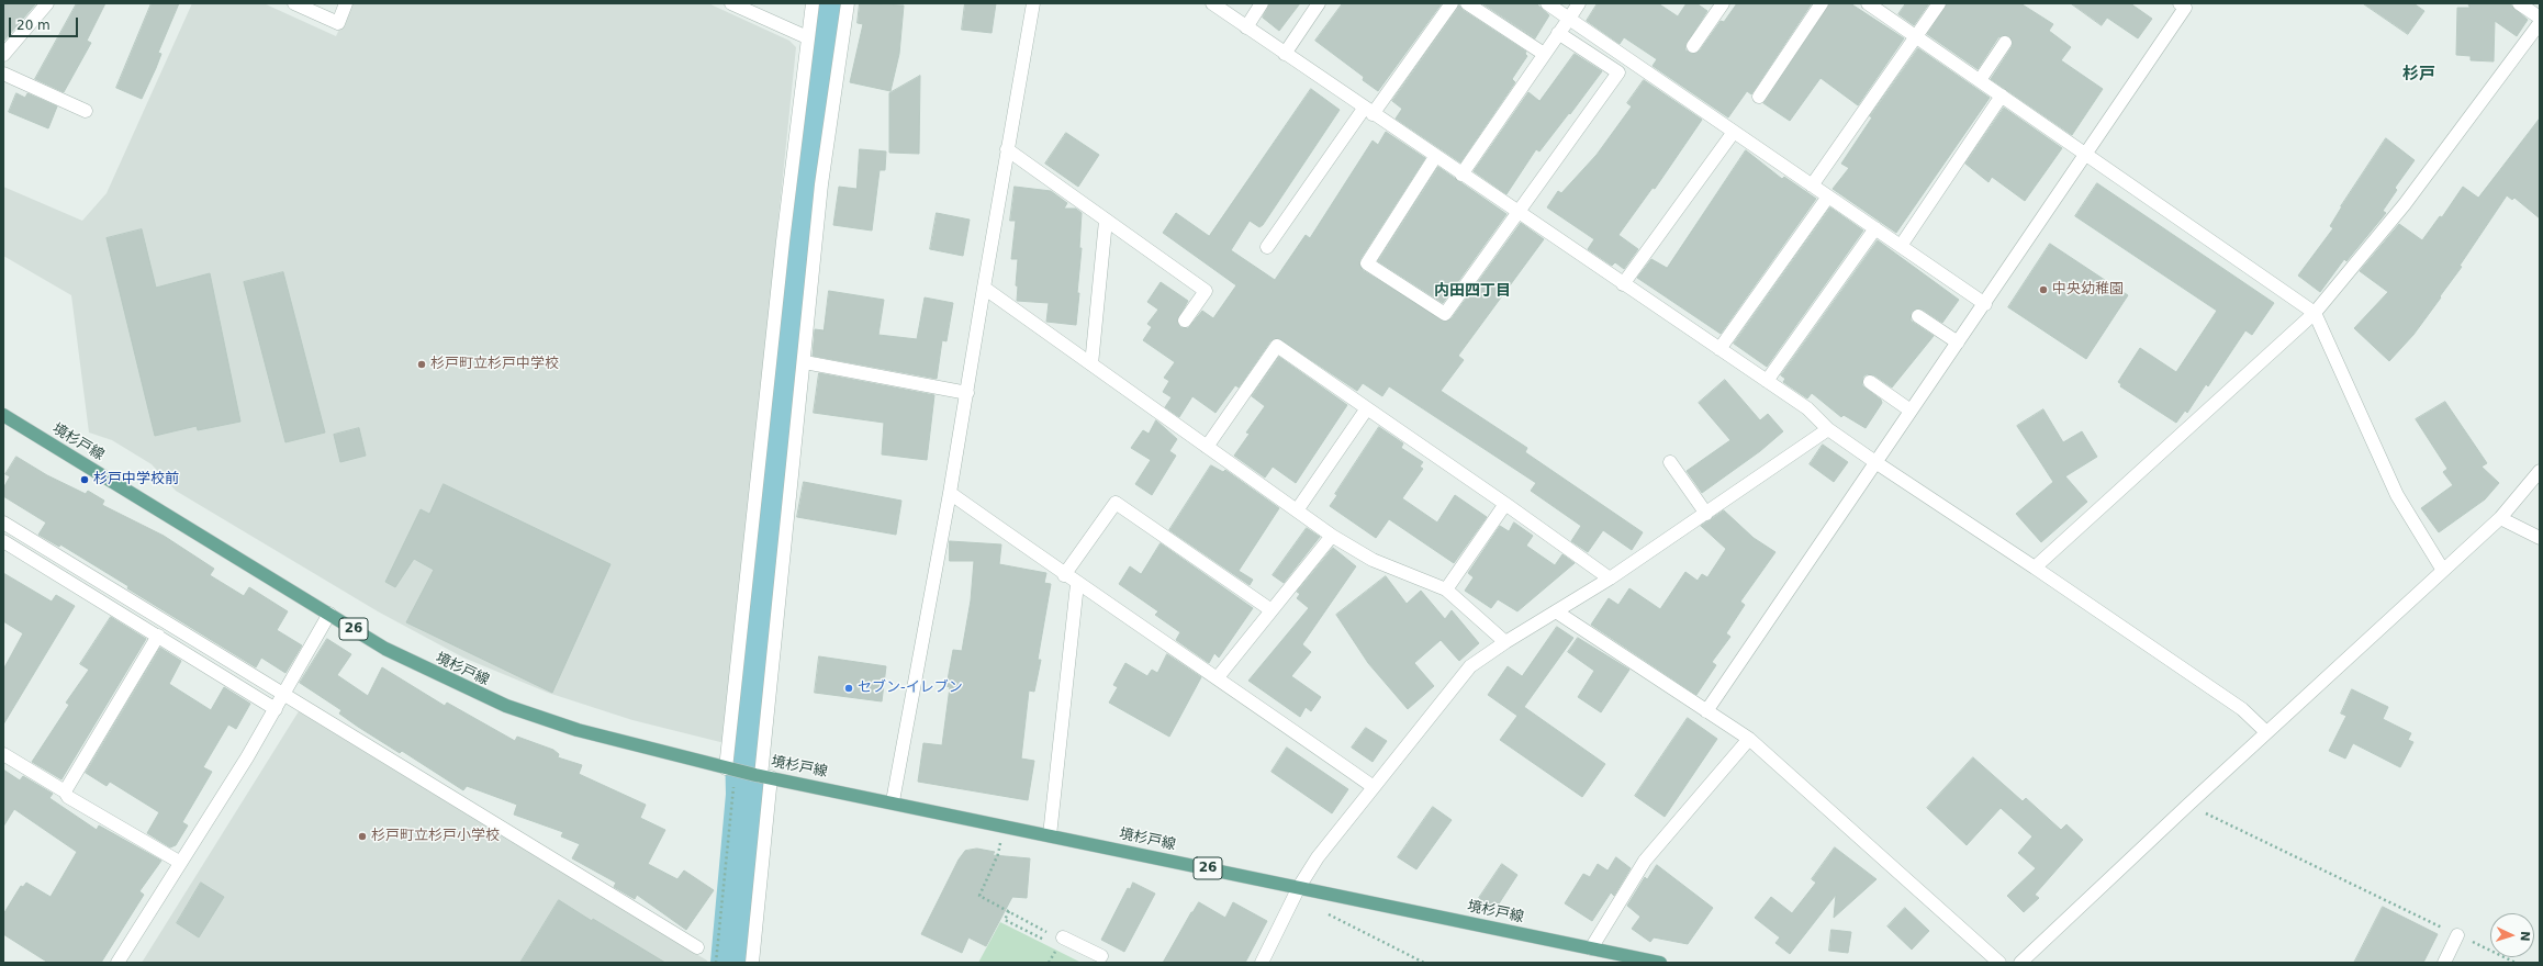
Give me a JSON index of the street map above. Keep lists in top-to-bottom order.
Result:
{
  "streets": {
    "main road": ["境杉戸線", "26"]
  },
  "districts": ["杉戸", "内田四丁目"],
  "places": [
    "中央幼稚園",
    "杉戸町立杉戸中学校",
    "杉戸中学校前",
    "セブン-イレブン",
    "杉戸町立杉戸小学校"
  ],
  "scale_bar": "20 m",
  "north": "right"
}
